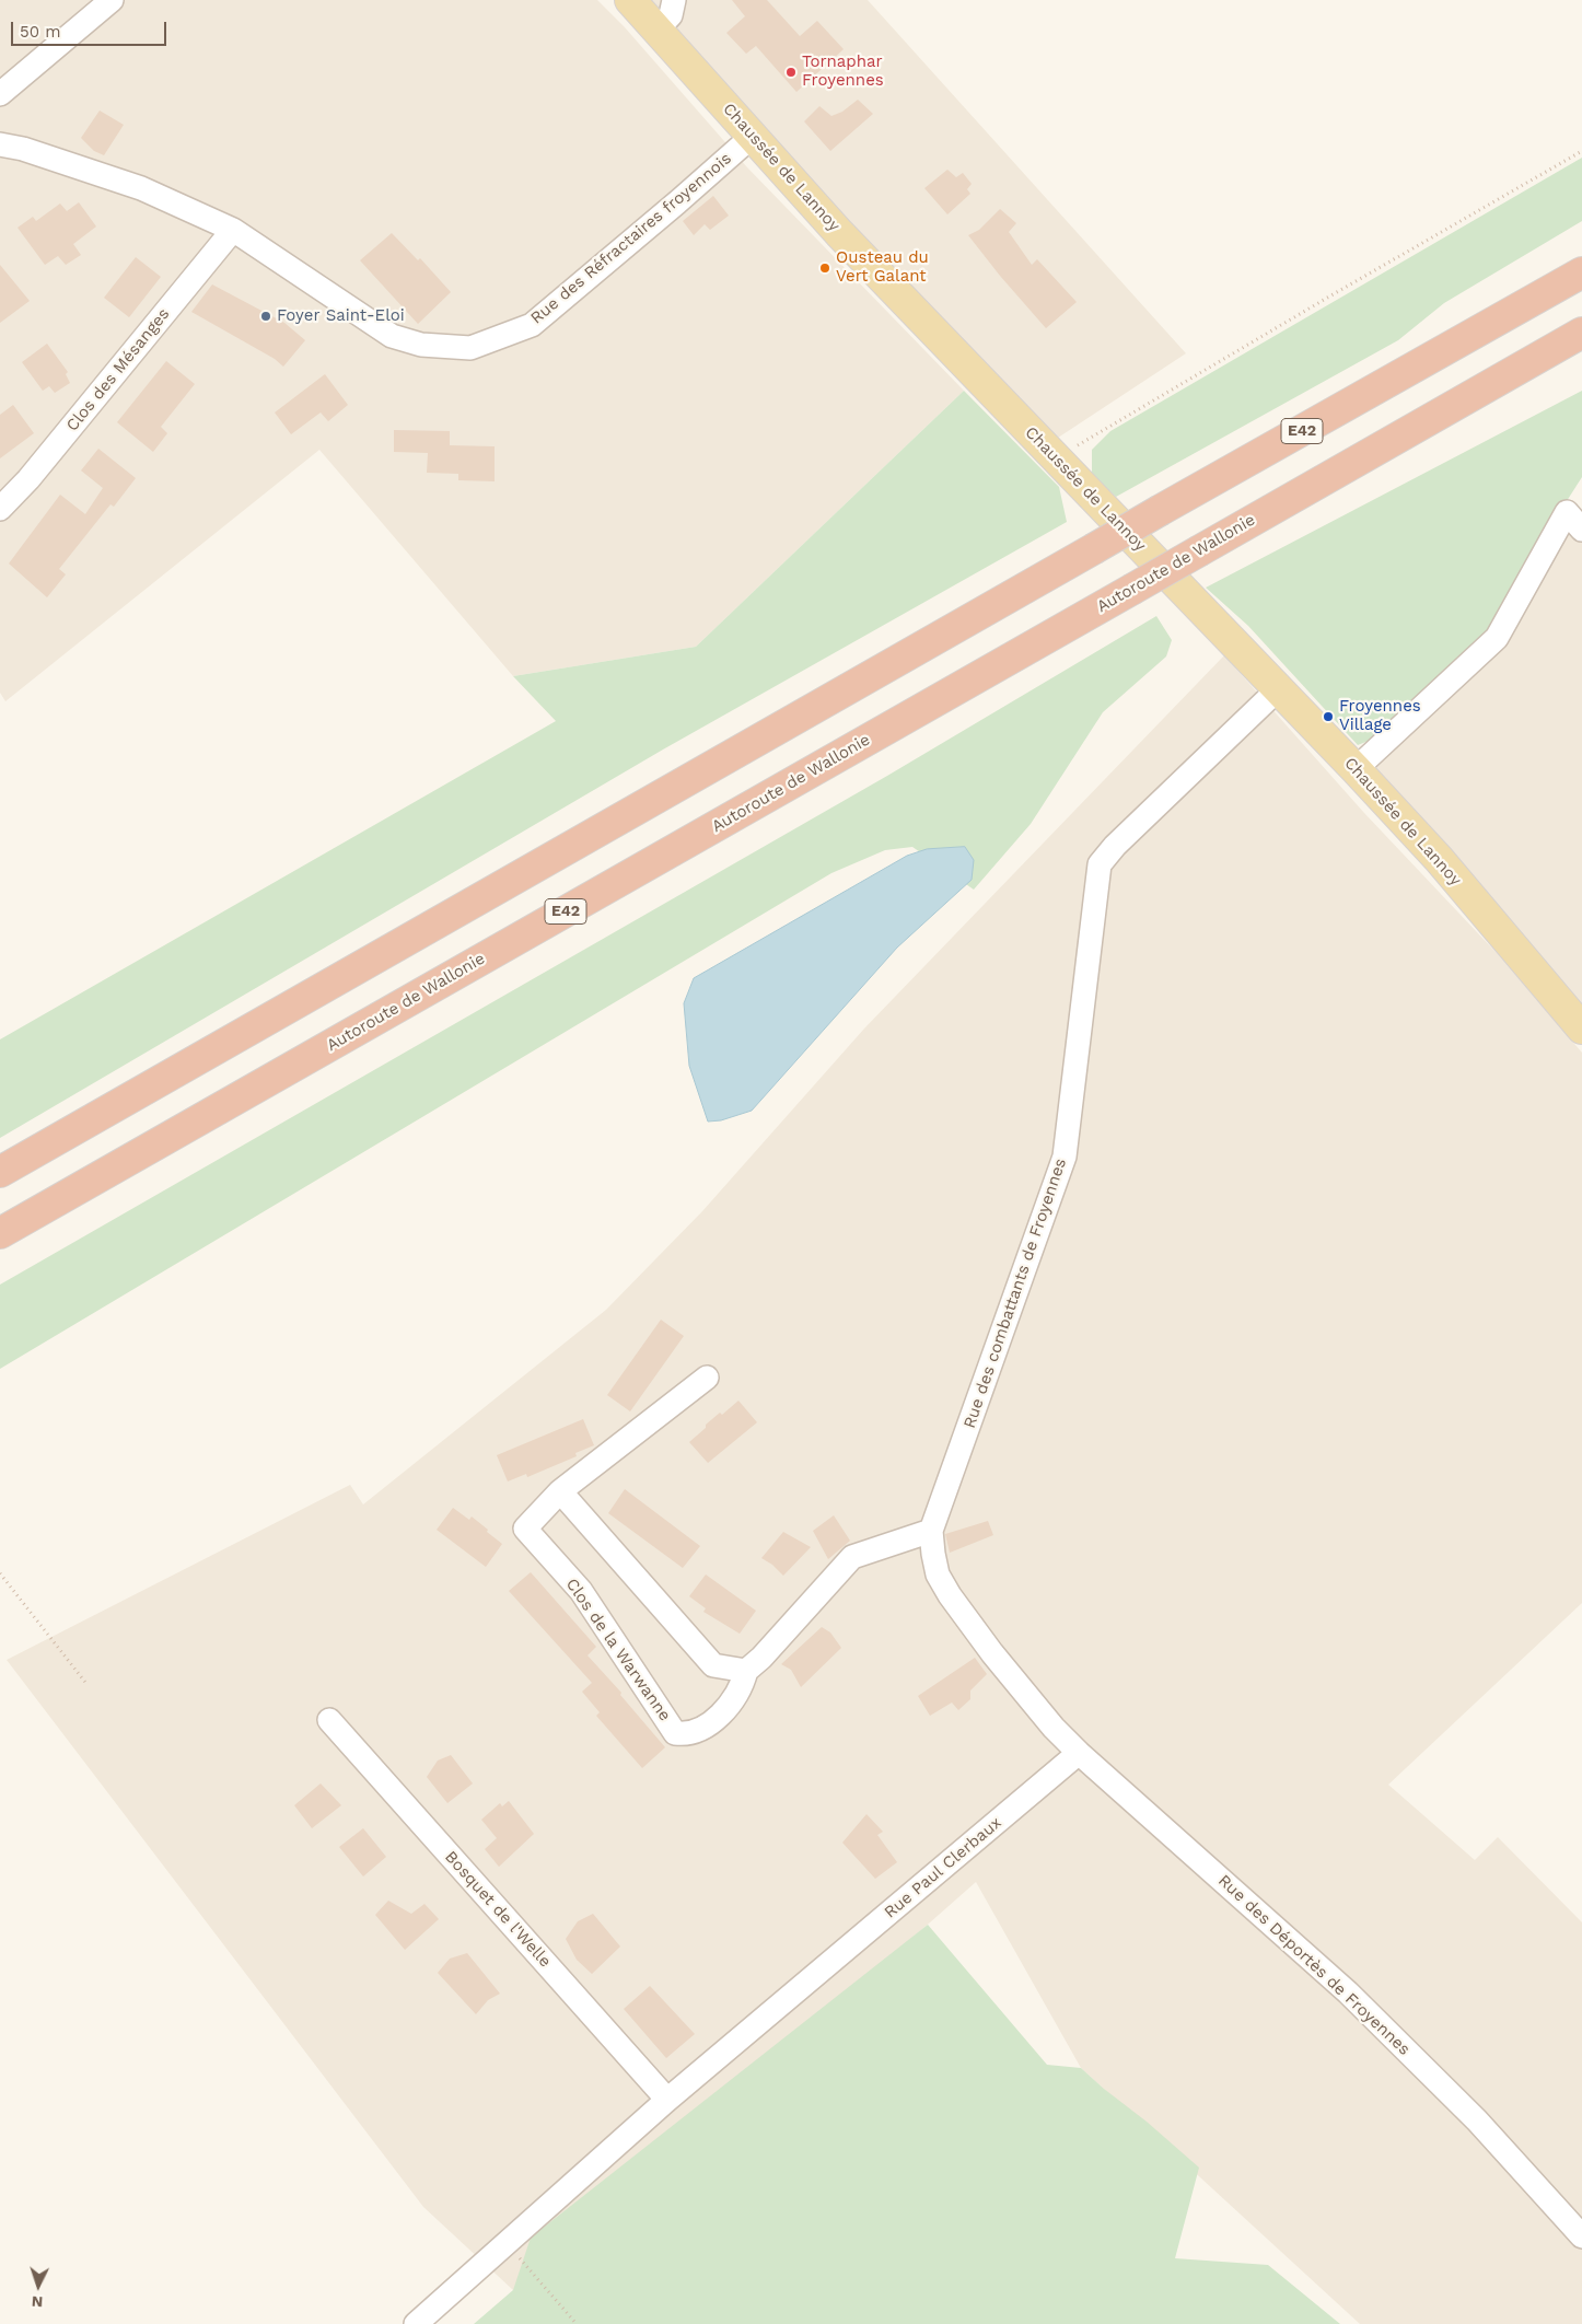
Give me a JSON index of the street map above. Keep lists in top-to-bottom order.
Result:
{
  "streets": {
    "highway": ["E42", "Autoroute de Wallonie"],
    "main road": ["Chaussée de Lannoy"],
    "street": [
      "Rue des Réfractaires froyennois",
      "Clos des Mésanges",
      "Rue des combattants de Froyennes",
      "Clos de la Warwanne",
      "Rue Paul Clerbaux",
      "Bosquet de l'Welle",
      "Rue des Déportès de Froyennes"
    ]
  },
  "crossings": [
    ["Chaussée de Lannoy", "Rue des Réfractaires froyennois"],
    ["Chaussée de Lannoy", "Rue des combattants de Froyennes"],
    ["Rue des Réfractaires froyennois", "Clos des Mésanges"],
    ["Rue des combattants de Froyennes", "Clos de la Warwanne"],
    ["Rue des combattants de Froyennes", "Rue Paul Clerbaux"],
    ["Rue des combattants de Froyennes", "Rue des Déportès de Froyennes"],
    ["Rue Paul Clerbaux", "Bosquet de l'Welle"],
    ["Rue Paul Clerbaux", "Rue des Déportès de Froyennes"]
  ],
  "places": [
    "Tornaphar Froyennes",
    "Ousteau du Vert Galant",
    "Foyer Saint-Eloi",
    "Froyennes Village"
  ],
  "scale_bar": "50 m",
  "north": "bottom"
}
